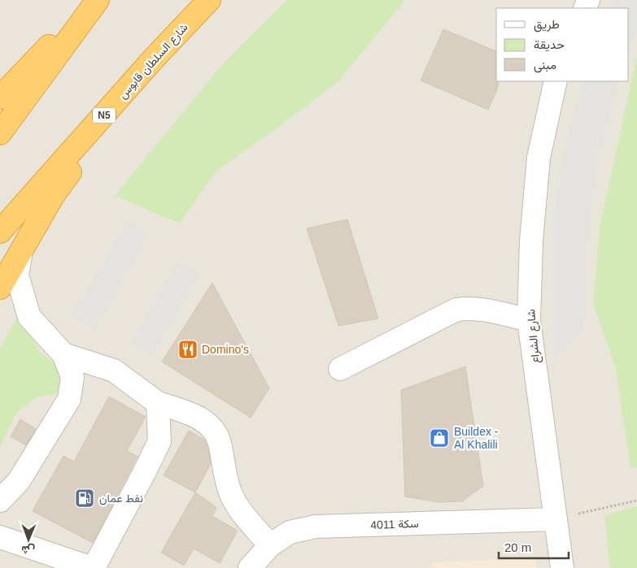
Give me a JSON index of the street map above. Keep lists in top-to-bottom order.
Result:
{
  "streets": {
    "highway": ["شارع السلطان قابوس", "N5"],
    "street": ["شارع الشراع", "سكة 4011"]
  },
  "crossings": [
    ["شارع الشراع", "سكة 4011"]
  ],
  "places": {
    "restaurant": ["Domino's"],
    "shop": ["Buildex - Al Khalili"],
    "fuel station": ["نفط عمان"]
  },
  "legend": ["طريق", "حديقة", "مبنى"],
  "scale_bar": "20 m",
  "north": "bottom"
}
